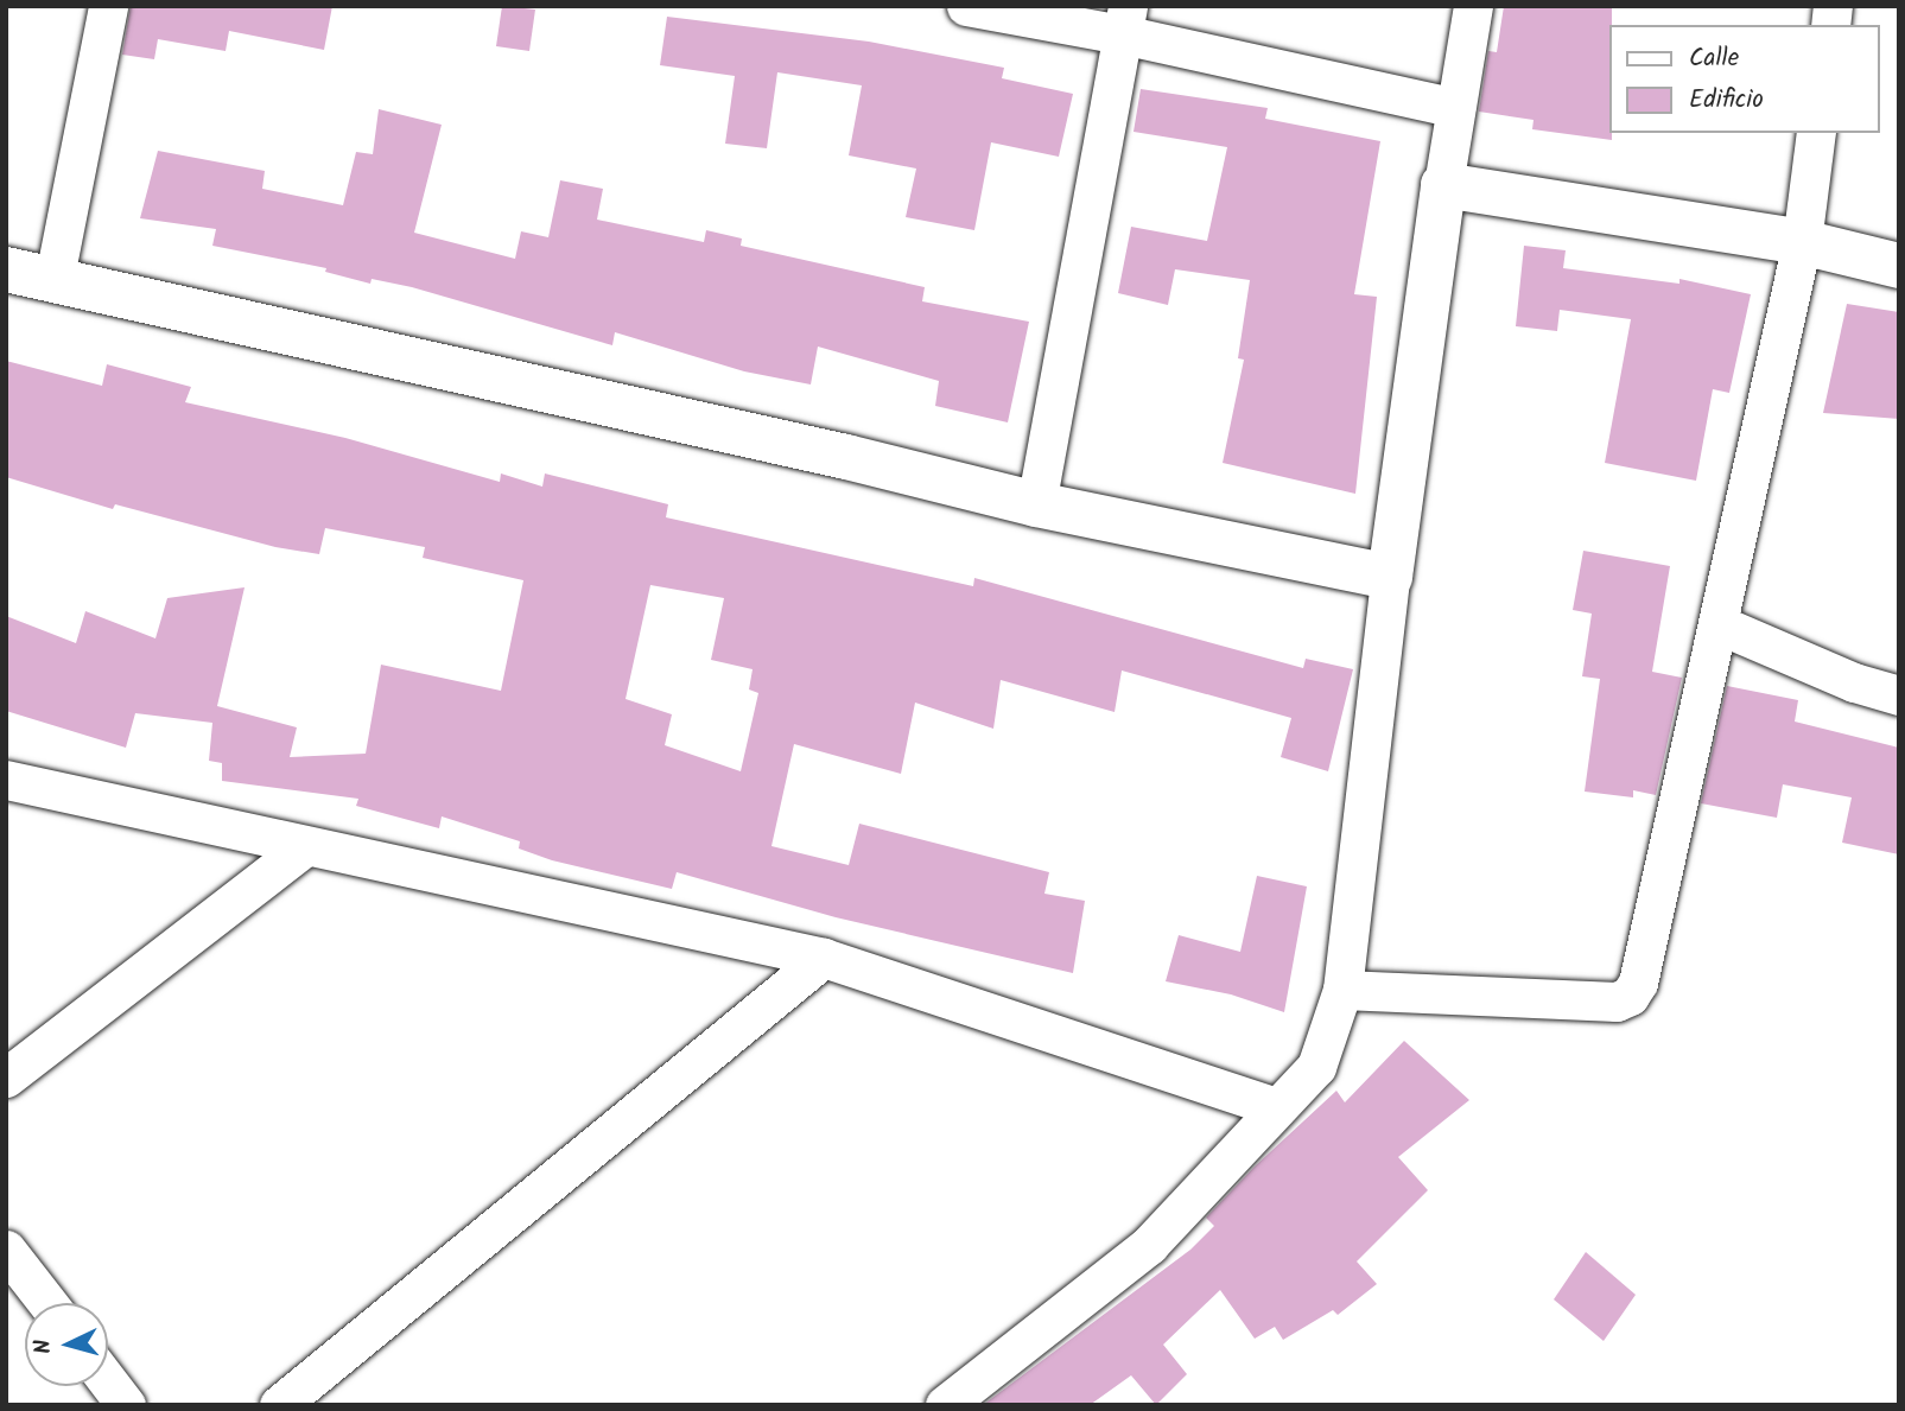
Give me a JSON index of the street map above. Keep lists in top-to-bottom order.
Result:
{
  "legend": ["Calle", "Edificio"],
  "north": "left"
}
